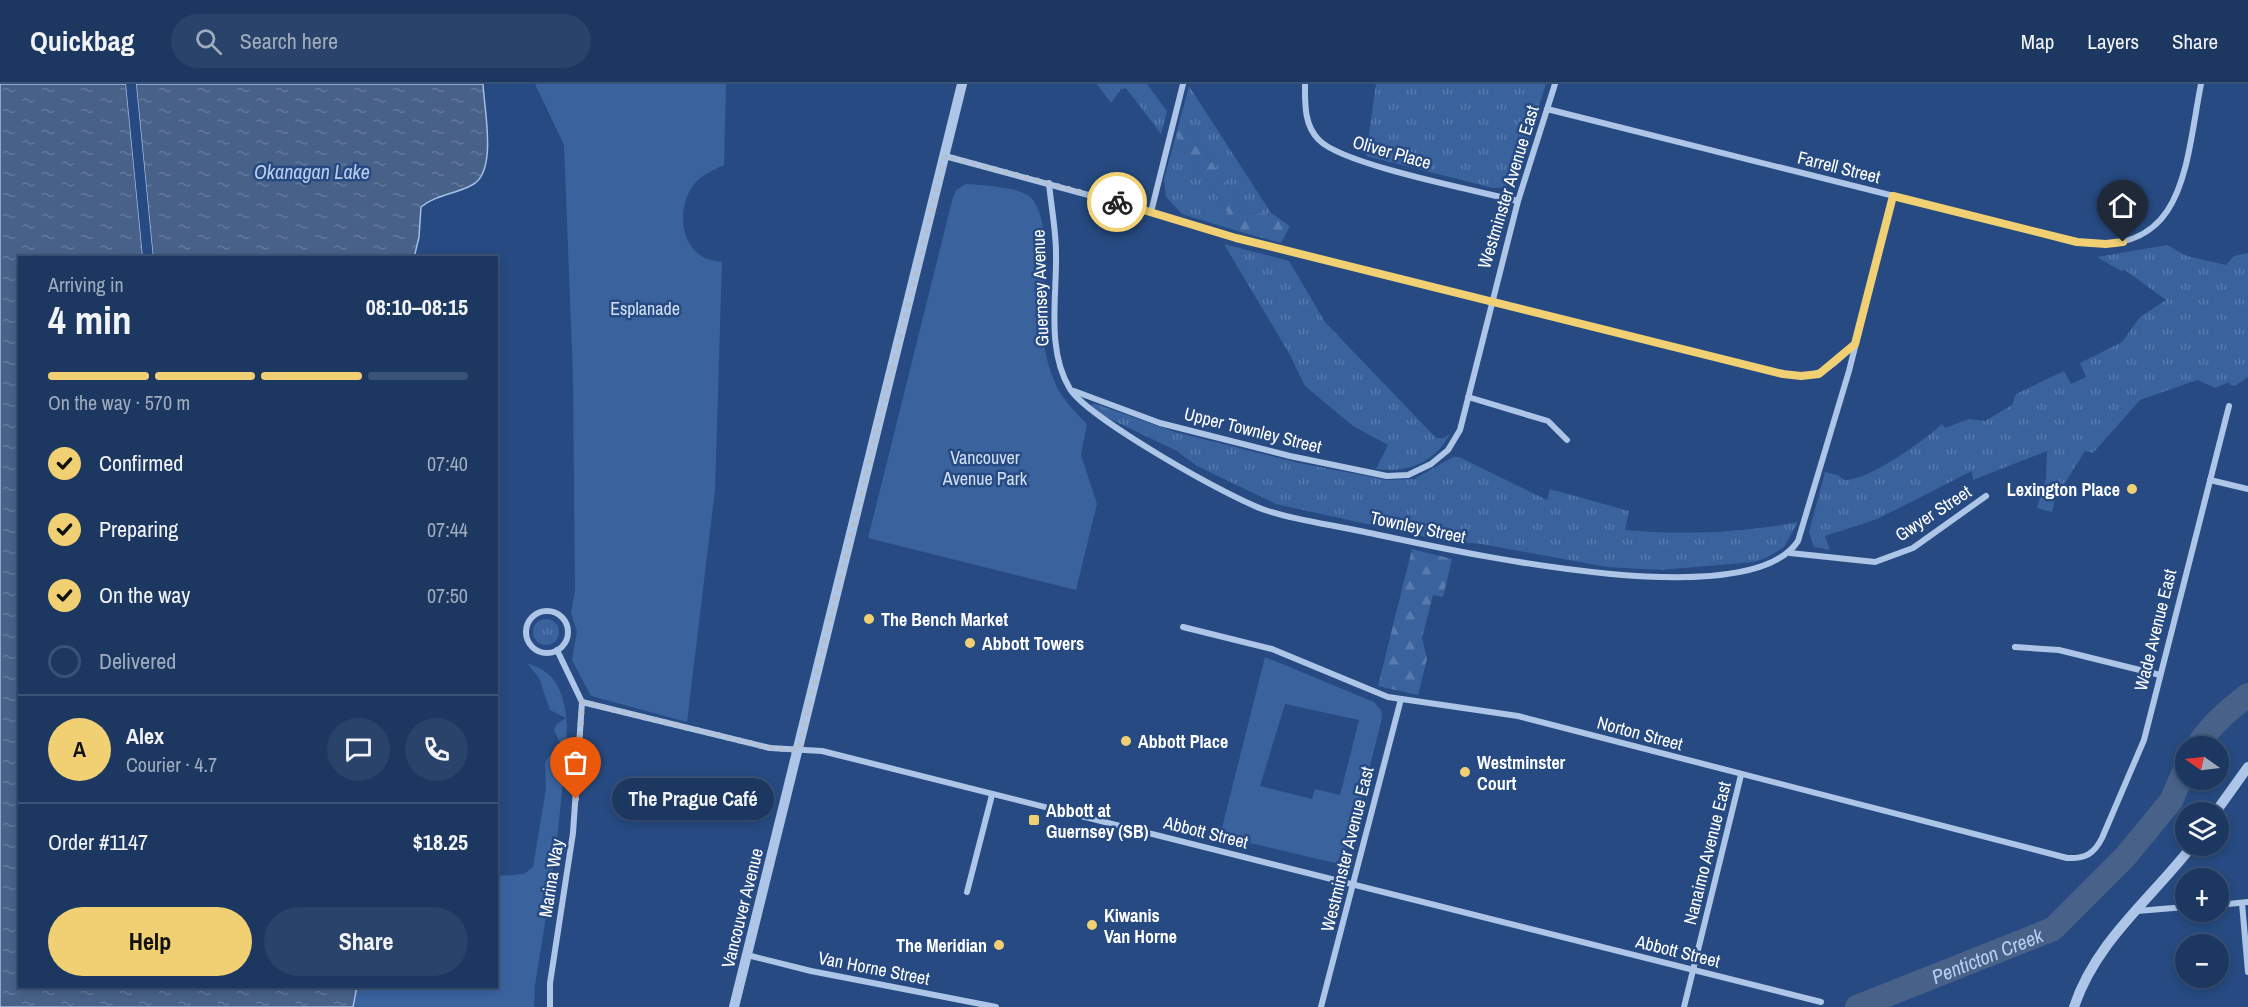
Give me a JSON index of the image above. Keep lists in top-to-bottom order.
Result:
{
  "streets": {
    "street": [
      "Oliver Place",
      "Farrell Street",
      "Westminster Avenue East",
      "Guernsey Avenue",
      "Upper Townley Street",
      "Gwyer Street",
      "Townley Street",
      "Wade Avenue East",
      "Norton Street",
      "Abbott Street",
      "Nanaimo Avenue East",
      "Marina Way",
      "Vancouver Avenue",
      "Van Horne Street"
    ]
  },
  "crossings": [
    ["Oliver Place", "Westminster Avenue East"],
    ["Farrell Street", "Westminster Avenue East"],
    ["Westminster Avenue East", "Upper Townley Street"],
    ["Westminster Avenue East", "Norton Street"],
    ["Westminster Avenue East", "Abbott Street"],
    ["Guernsey Avenue", "Upper Townley Street"],
    ["Guernsey Avenue", "Townley Street"],
    ["Upper Townley Street", "Townley Street"],
    ["Gwyer Street", "Townley Street"],
    ["Wade Avenue East", "Norton Street"],
    ["Norton Street", "Nanaimo Avenue East"],
    ["Abbott Street", "Nanaimo Avenue East"],
    ["Abbott Street", "Marina Way"],
    ["Abbott Street", "Vancouver Avenue"],
    ["Vancouver Avenue", "Van Horne Street"]
  ],
  "water": ["Okanagan Lake", "Penticton Creek"],
  "parks": ["Esplanade", "Vancouver Avenue Park"],
  "places": {
    "other": [
      "Lexington Place",
      "The Bench Market",
      "Abbott Towers",
      "Abbott Place",
      "Westminster Court",
      "The Prague Café",
      "Kiwanis Van Horne",
      "The Meridian"
    ],
    "transit": ["Abbott at Guernsey (SB)"]
  },
  "north": "left",
  "page": {
    "header": "Quickbag",
    "search": "Search here",
    "nav": ["Map", "Layers", "Share"],
    "heading": ["4 min", "Arriving in", "08:10–08:15"],
    "panel": [
      "Alex",
      "Courier · 4.7",
      "Order #1147",
      "$18.25"
    ],
    "bar": "On the way · 570 m",
    "list": [
      ["Confirmed", "07:40"],
      ["Preparing", "07:44"],
      ["On the way", "07:50"],
      "Delivered"
    ],
    "round": "A",
    "map_buttons": ["+", "−"],
    "bubble": "The Prague Café",
    "buttons": ["Help", "Share"]
  }
}
